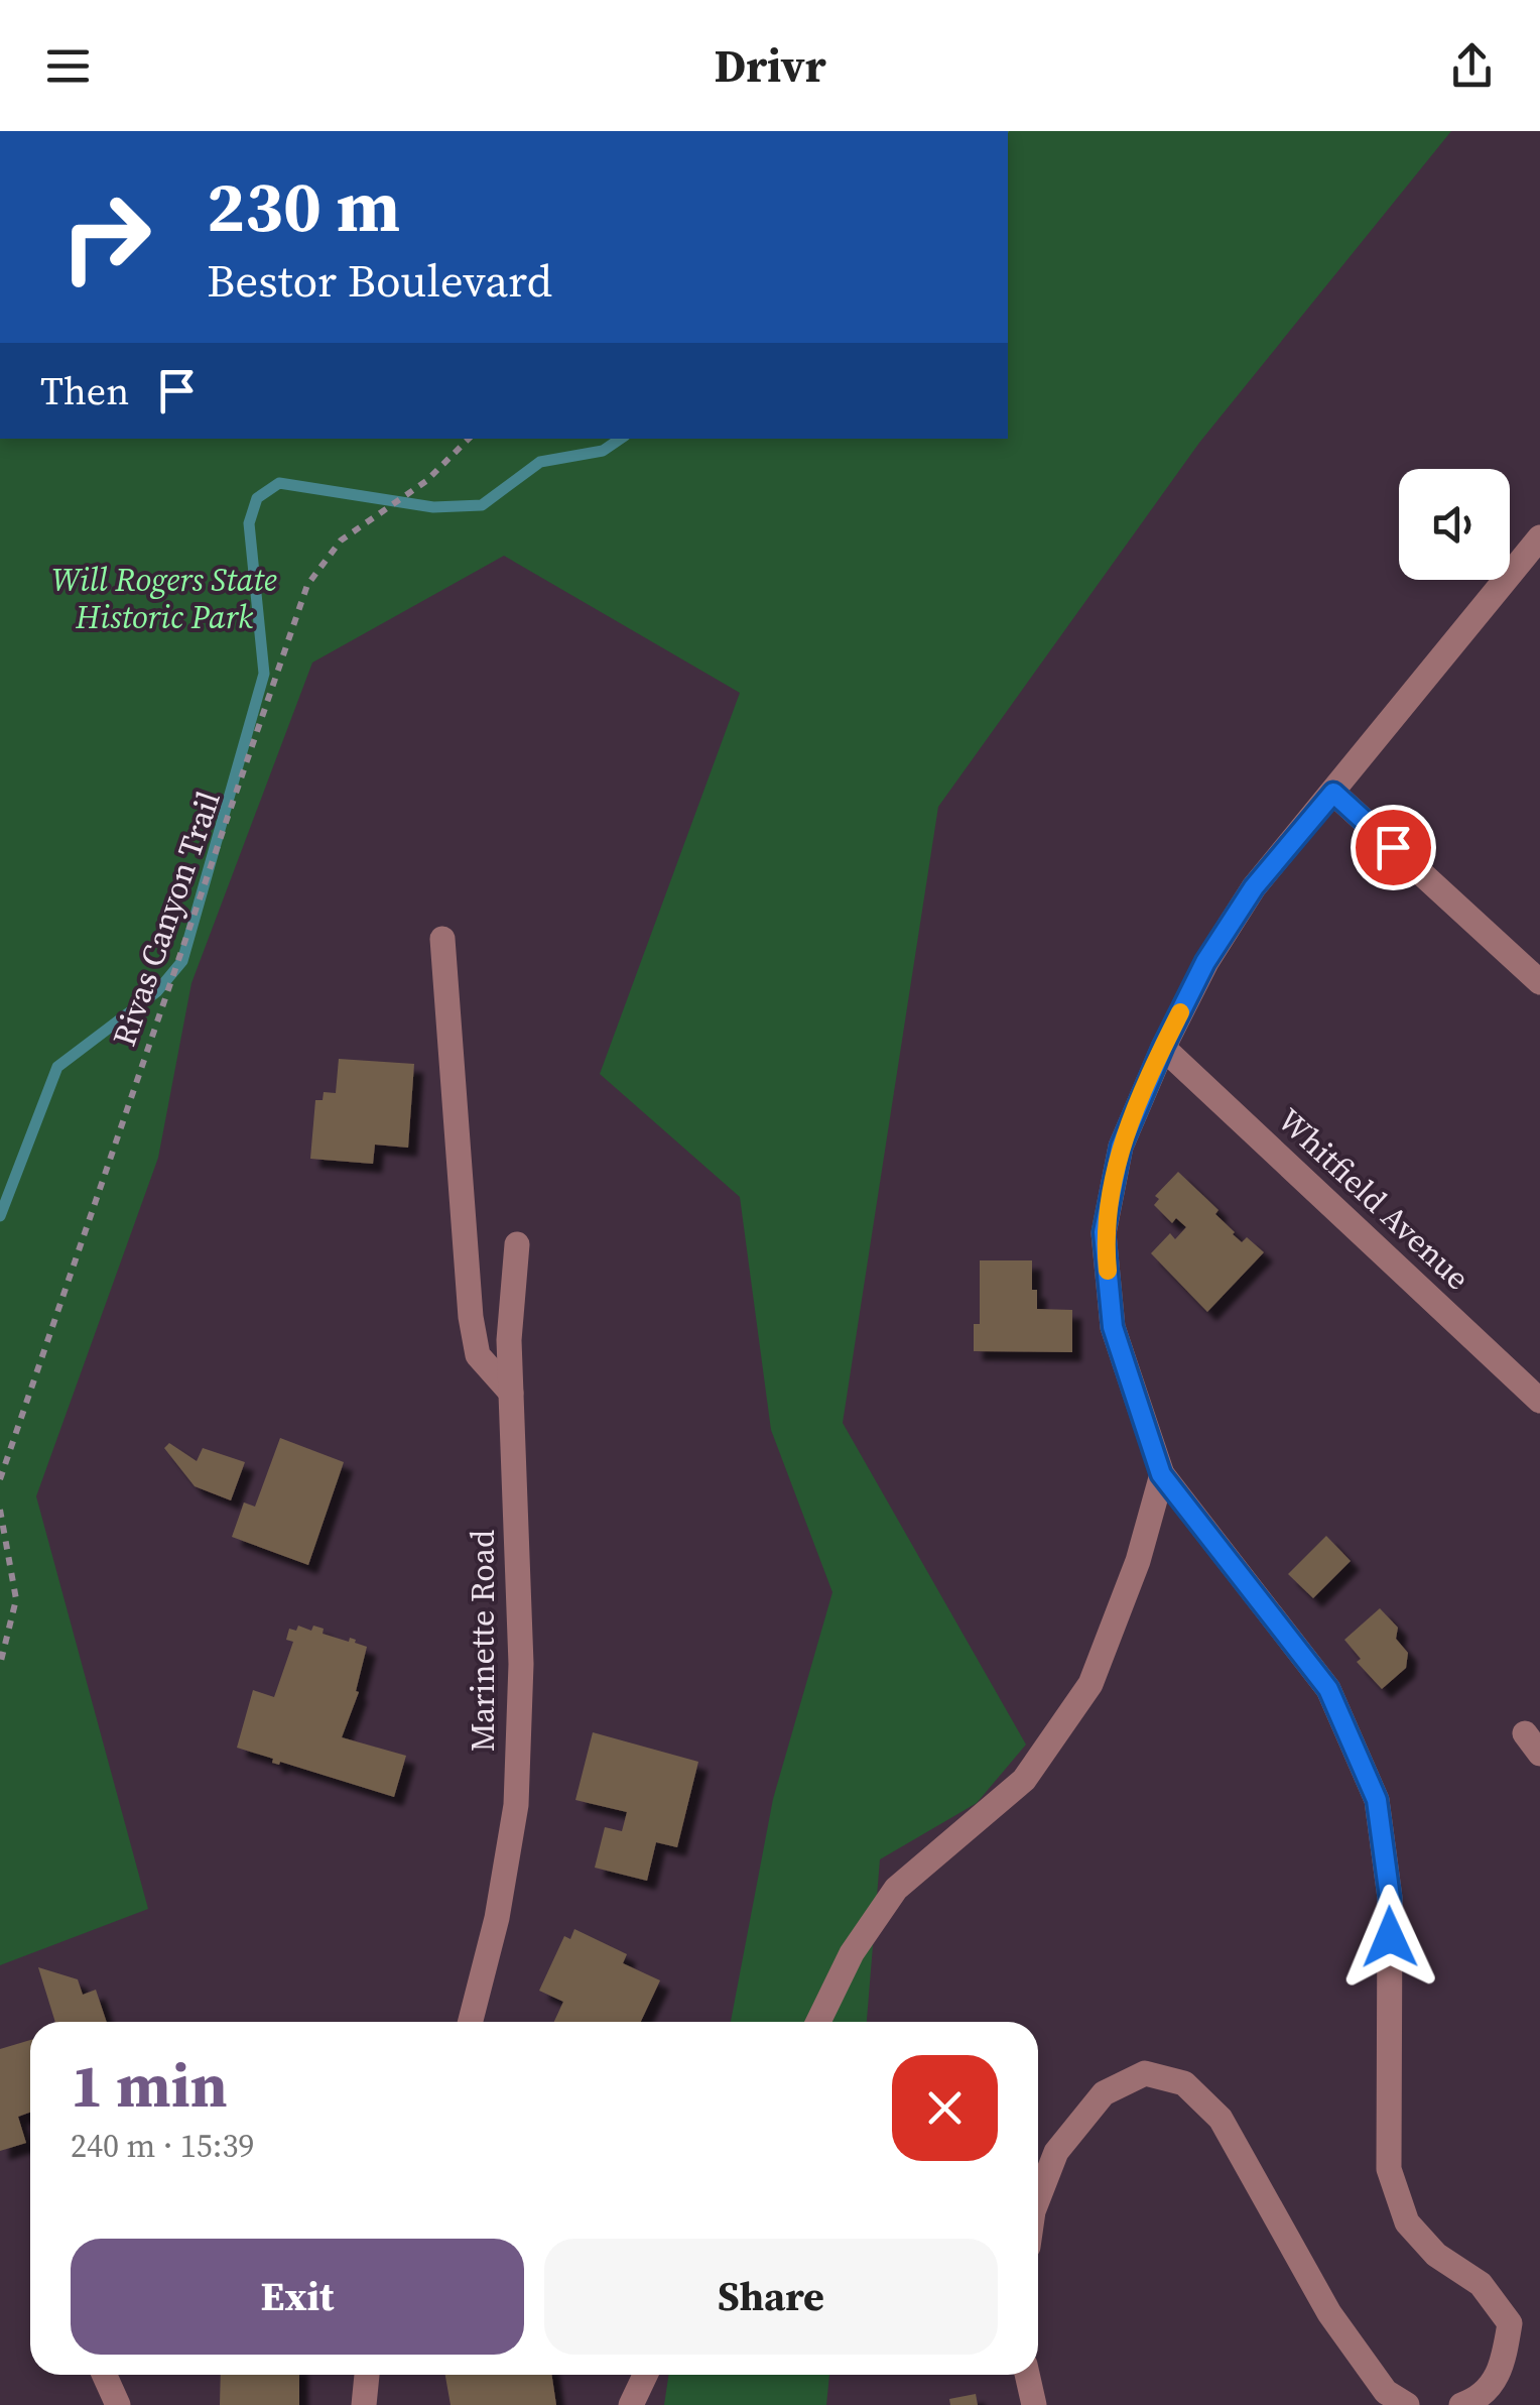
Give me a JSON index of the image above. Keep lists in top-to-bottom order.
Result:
{
  "streets": {
    "street": ["Whitfield Avenue", "Marinette Road"],
    "path": ["Rivas Canyon Trail"]
  },
  "parks": ["Will Rogers State Historic Park"],
  "page": {
    "header": "Drivr",
    "turn": ["230 m", "Bestor Boulevard"],
    "then": "Then",
    "heading": ["1 min", "240 m · 15:39"],
    "buttons": ["Exit", "Share"]
  }
}
